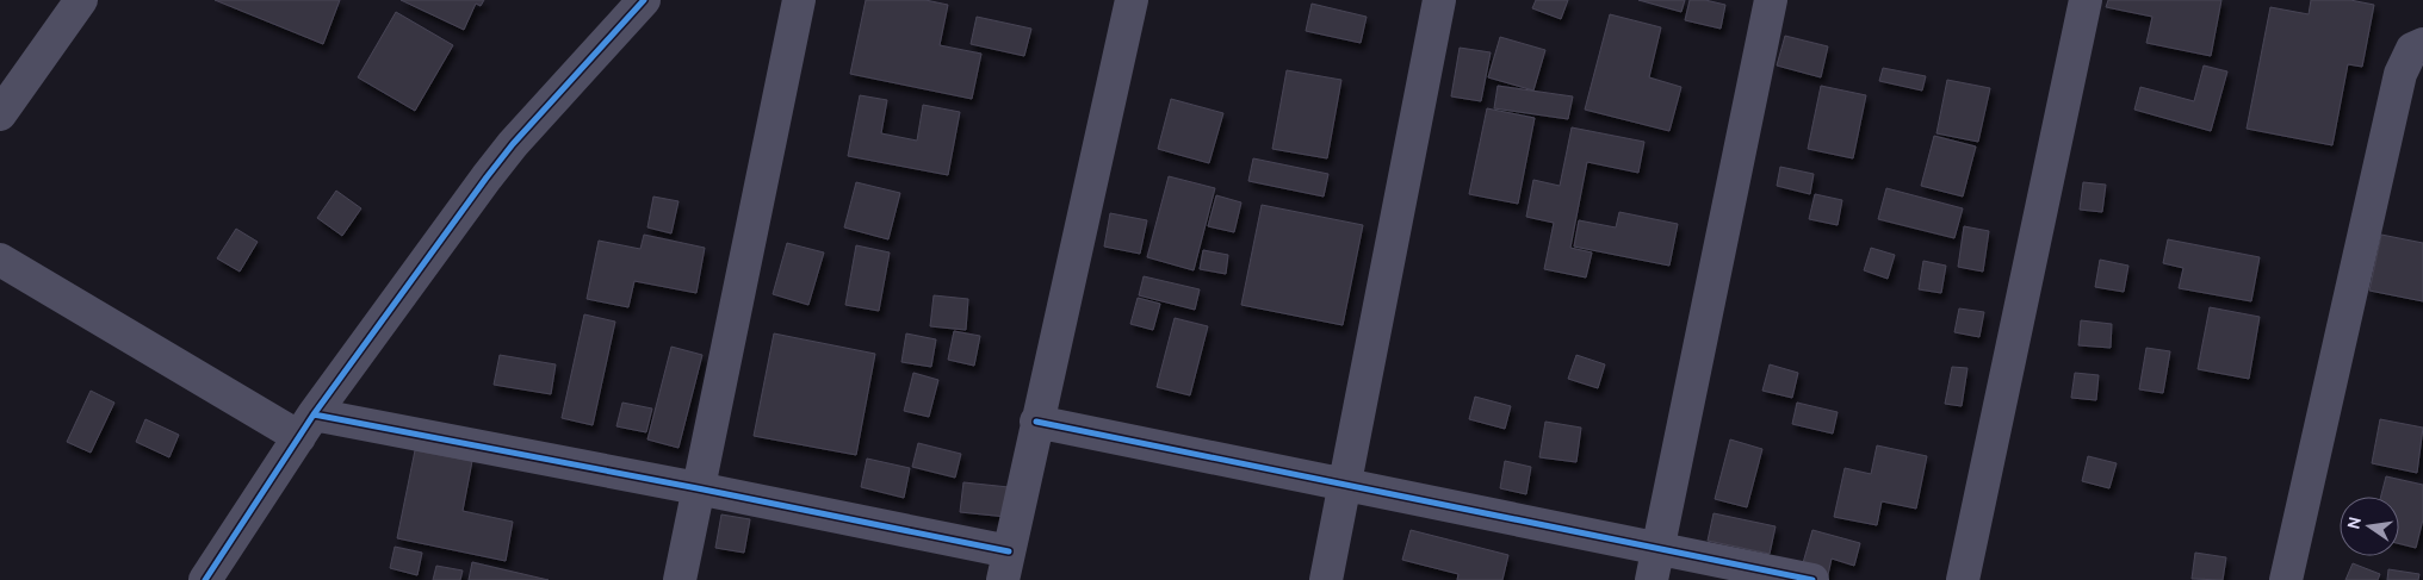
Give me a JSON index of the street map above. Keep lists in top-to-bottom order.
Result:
{
  "north": "left"
}
